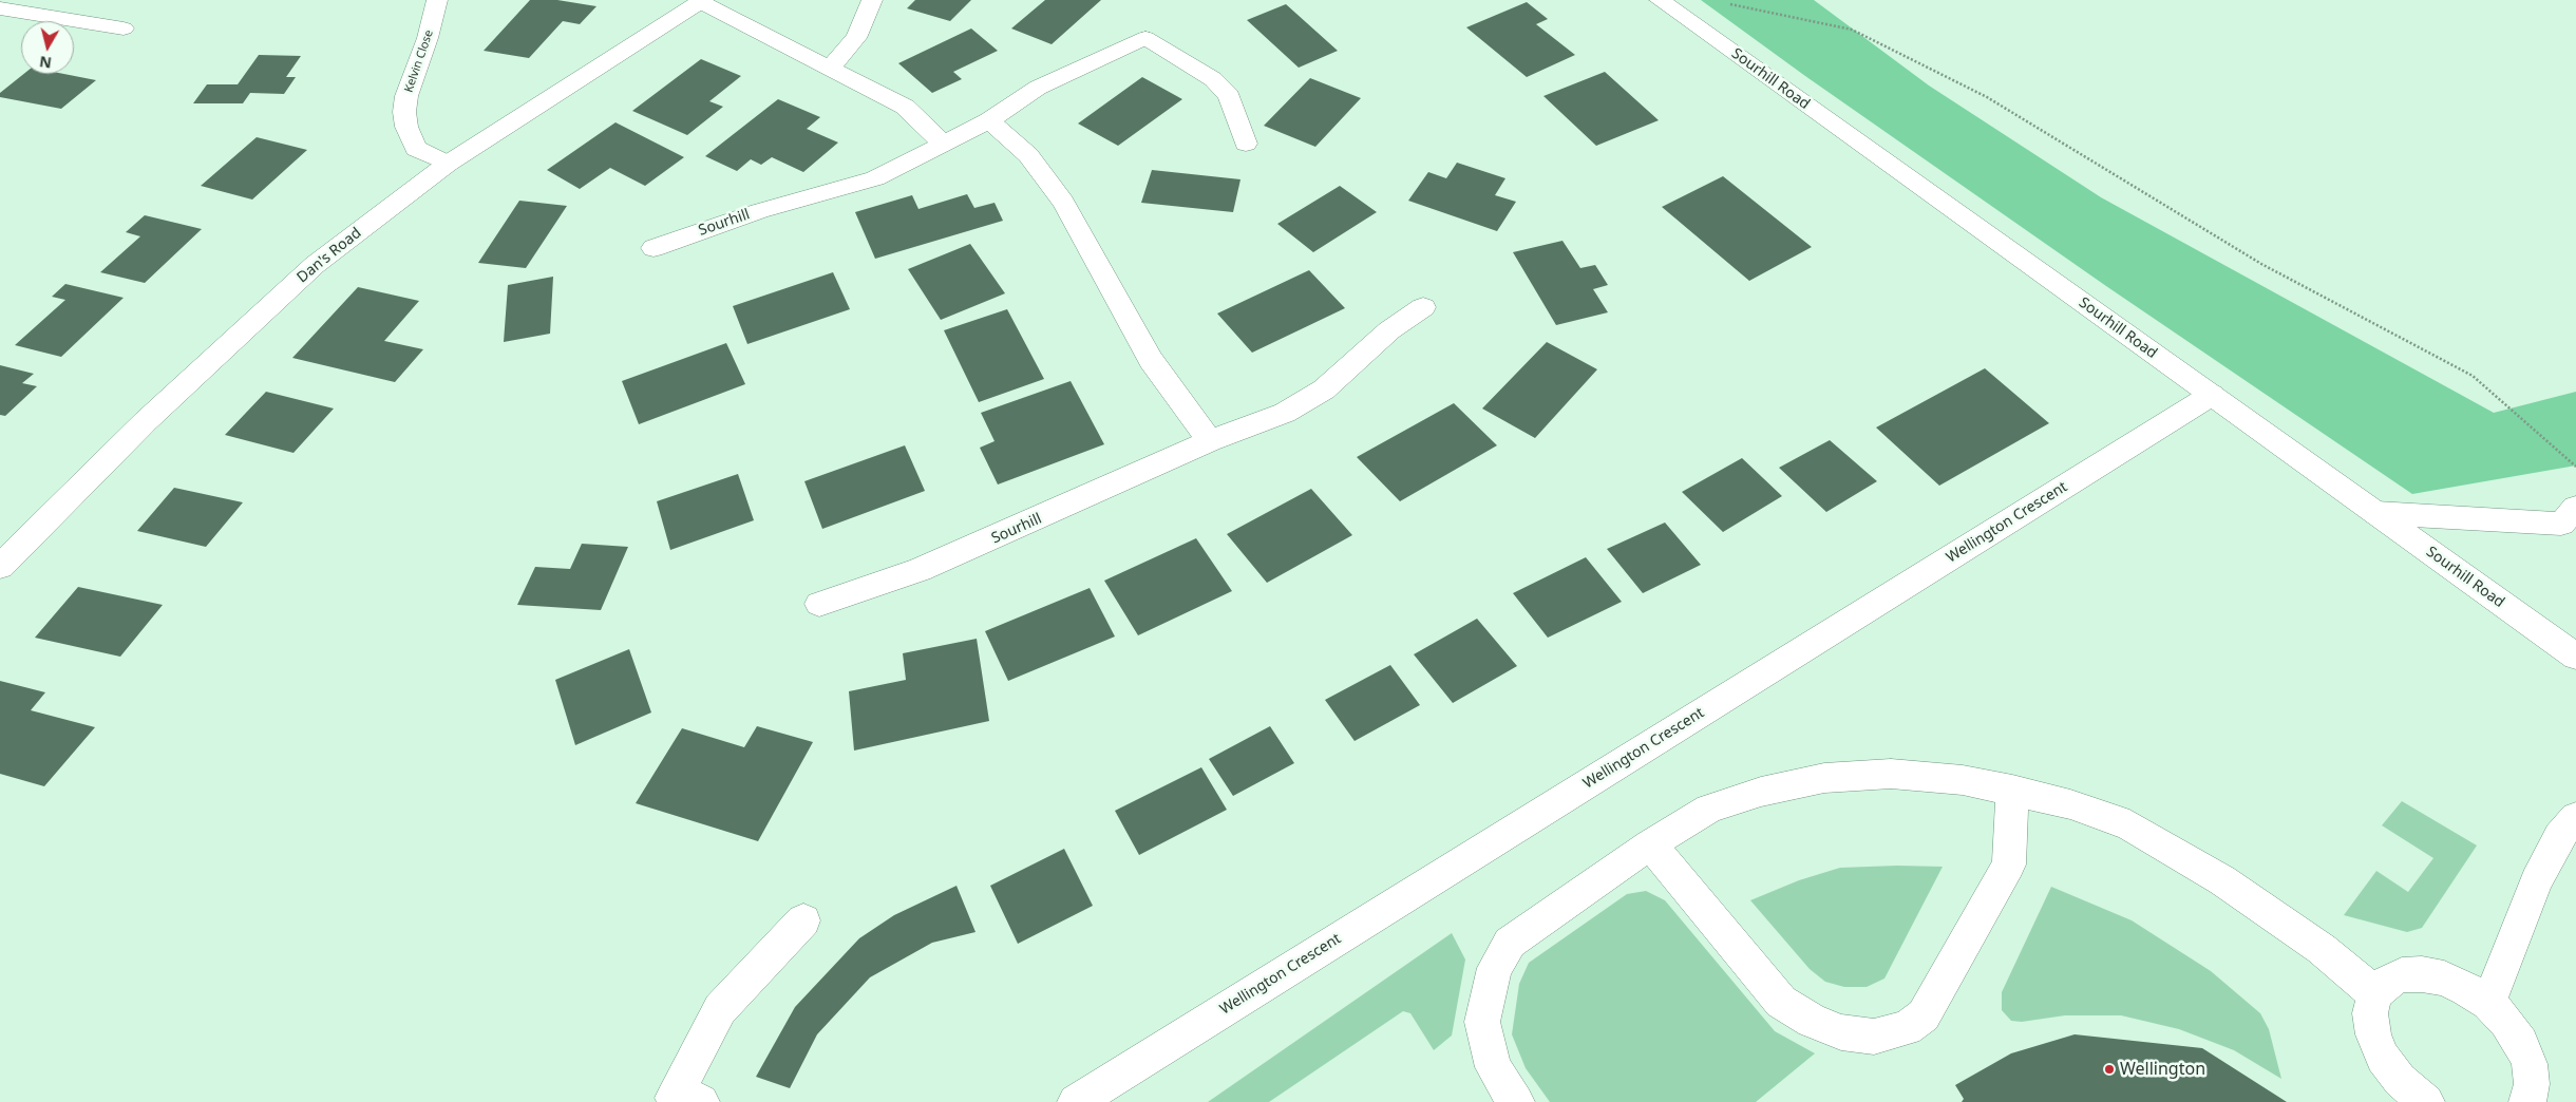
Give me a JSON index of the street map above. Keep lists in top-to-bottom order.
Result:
{
  "streets": {
    "street": [
      "Kelvin Close",
      "Sourhill Road",
      "Sourhill",
      "Dan's Road",
      "Wellington Crescent"
    ]
  },
  "crossings": [
    ["Kelvin Close", "Dan's Road"],
    ["Sourhill Road", "Wellington Crescent"]
  ],
  "places": ["Wellington"],
  "north": "bottom"
}
